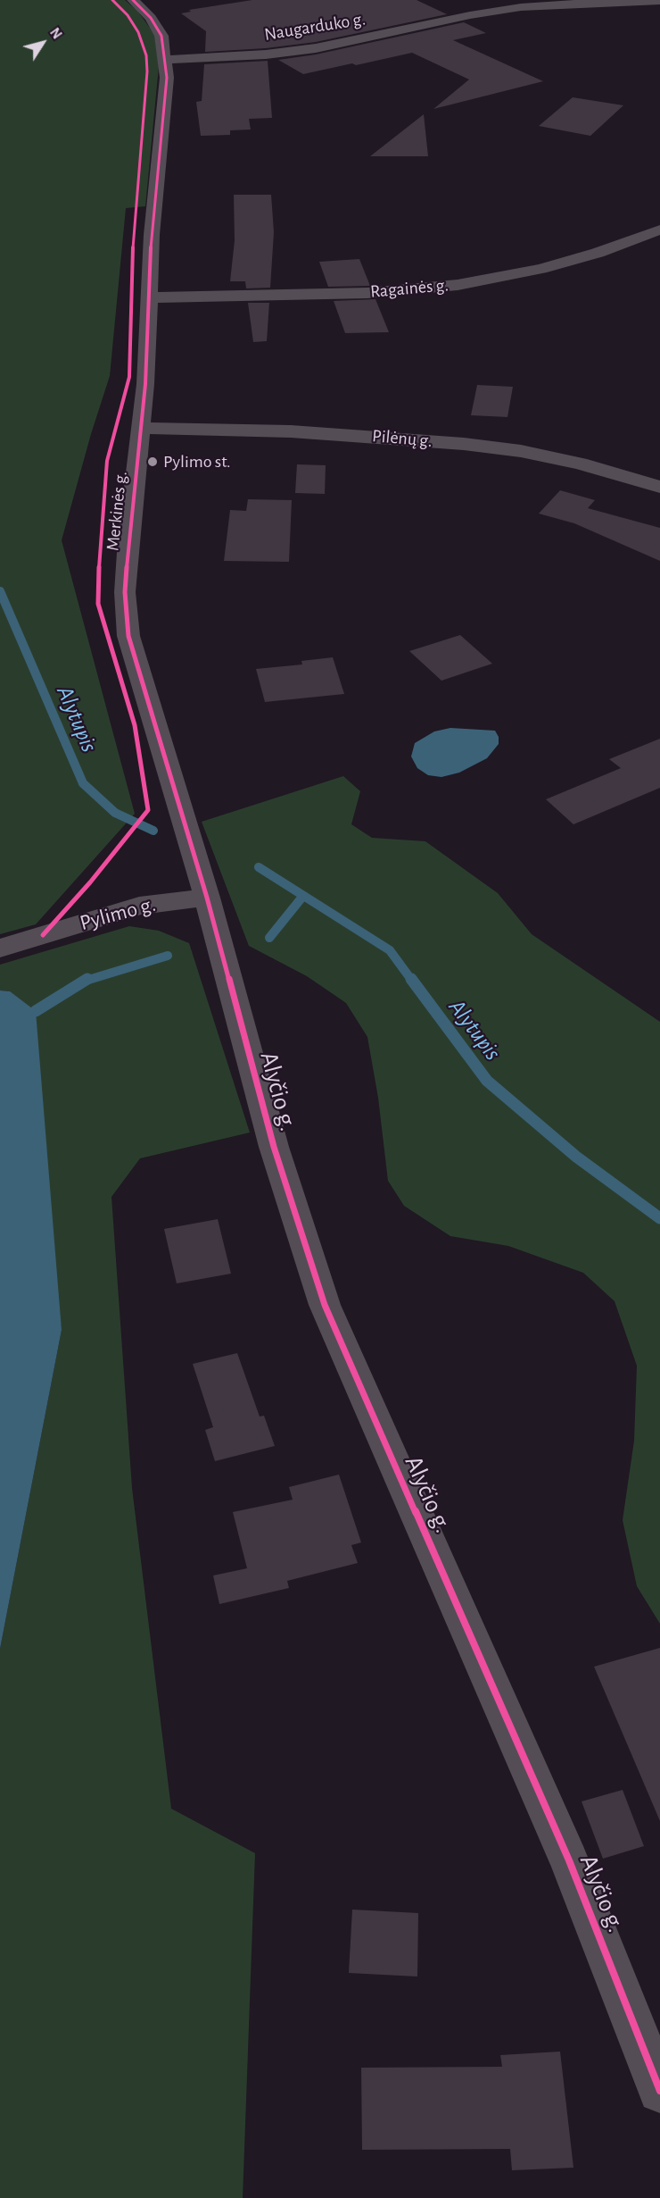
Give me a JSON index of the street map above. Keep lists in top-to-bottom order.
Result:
{
  "streets": {
    "street": [
      "Naugarduko g.",
      "Ragainės g.",
      "Pilėnų g.",
      "Merkinės g.",
      "Pylimo g.",
      "Alyčio g."
    ]
  },
  "crossings": [
    ["Naugarduko g.", "Merkinės g."],
    ["Ragainės g.", "Merkinės g."],
    ["Pilėnų g.", "Merkinės g."],
    ["Merkinės g.", "Pylimo g."],
    ["Merkinės g.", "Alyčio g."],
    ["Pylimo g.", "Alyčio g."]
  ],
  "water": ["Alytupis"],
  "places": ["Pylimo st."],
  "north": "top right"
}
